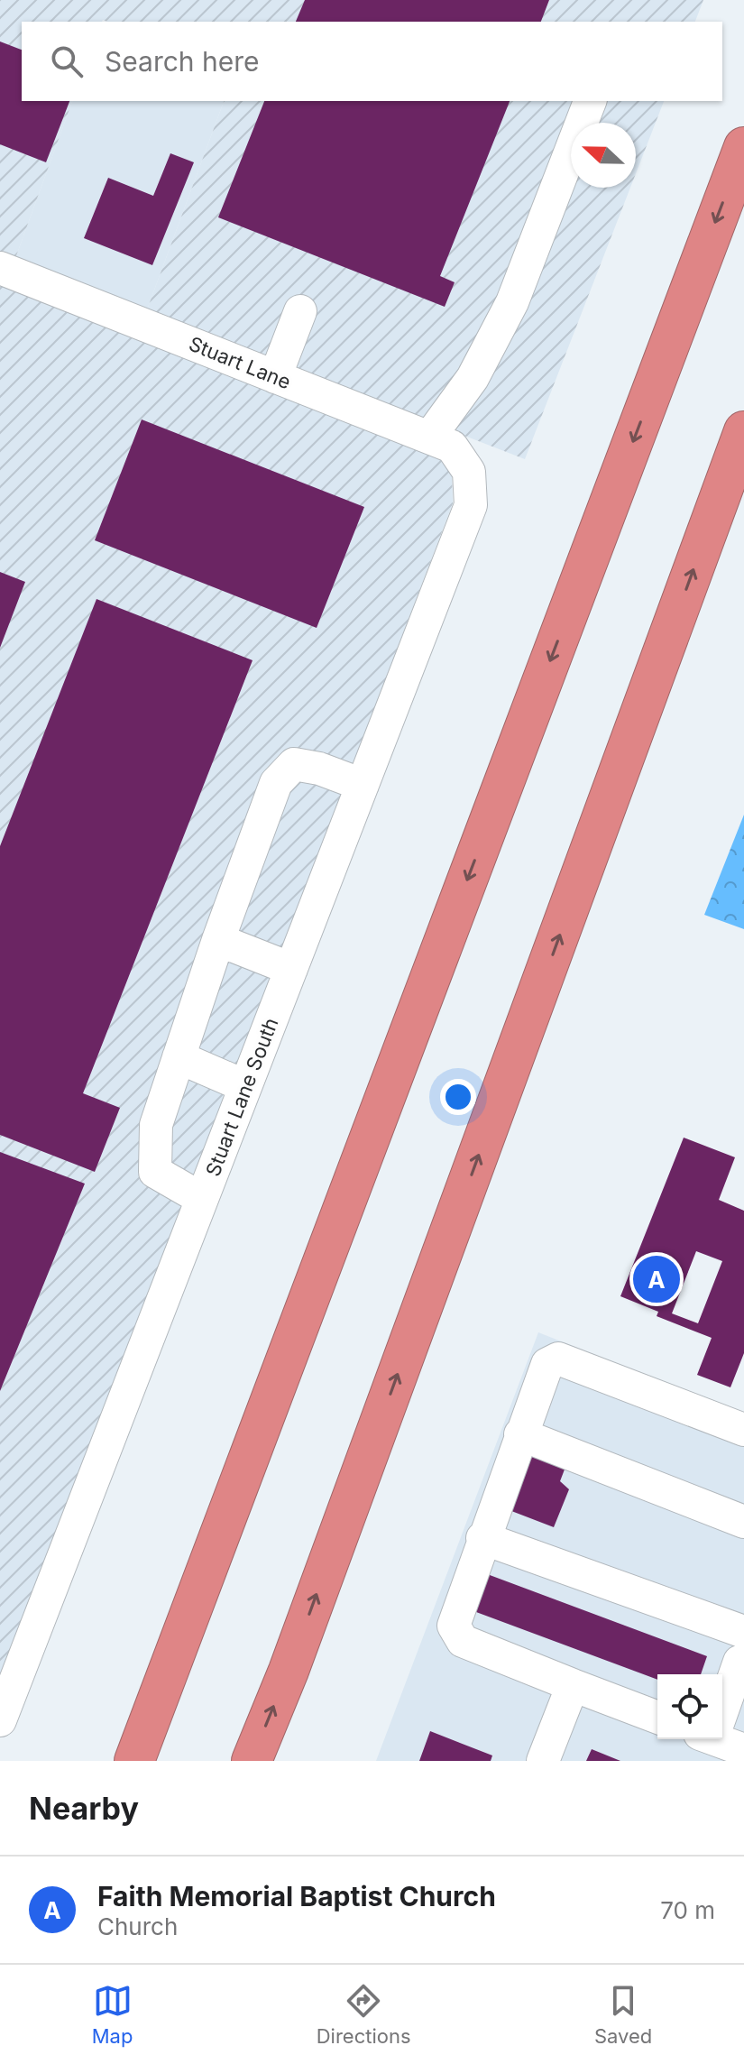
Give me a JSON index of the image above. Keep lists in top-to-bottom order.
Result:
{
  "streets": {
    "street": ["Stuart Lane", "Stuart Lane South"]
  },
  "crossings": [
    ["Stuart Lane", "Stuart Lane South"]
  ],
  "north": "left",
  "page": {
    "search": "Search here",
    "pins": "A",
    "heading": "Nearby",
    "list": [
      {
        "mark": "A",
        "name": "Faith Memorial Baptist Church",
        "note": "Church",
        "value": "70 m"
      }
    ],
    "nav": ["Map", "Directions", "Saved"]
  }
}
